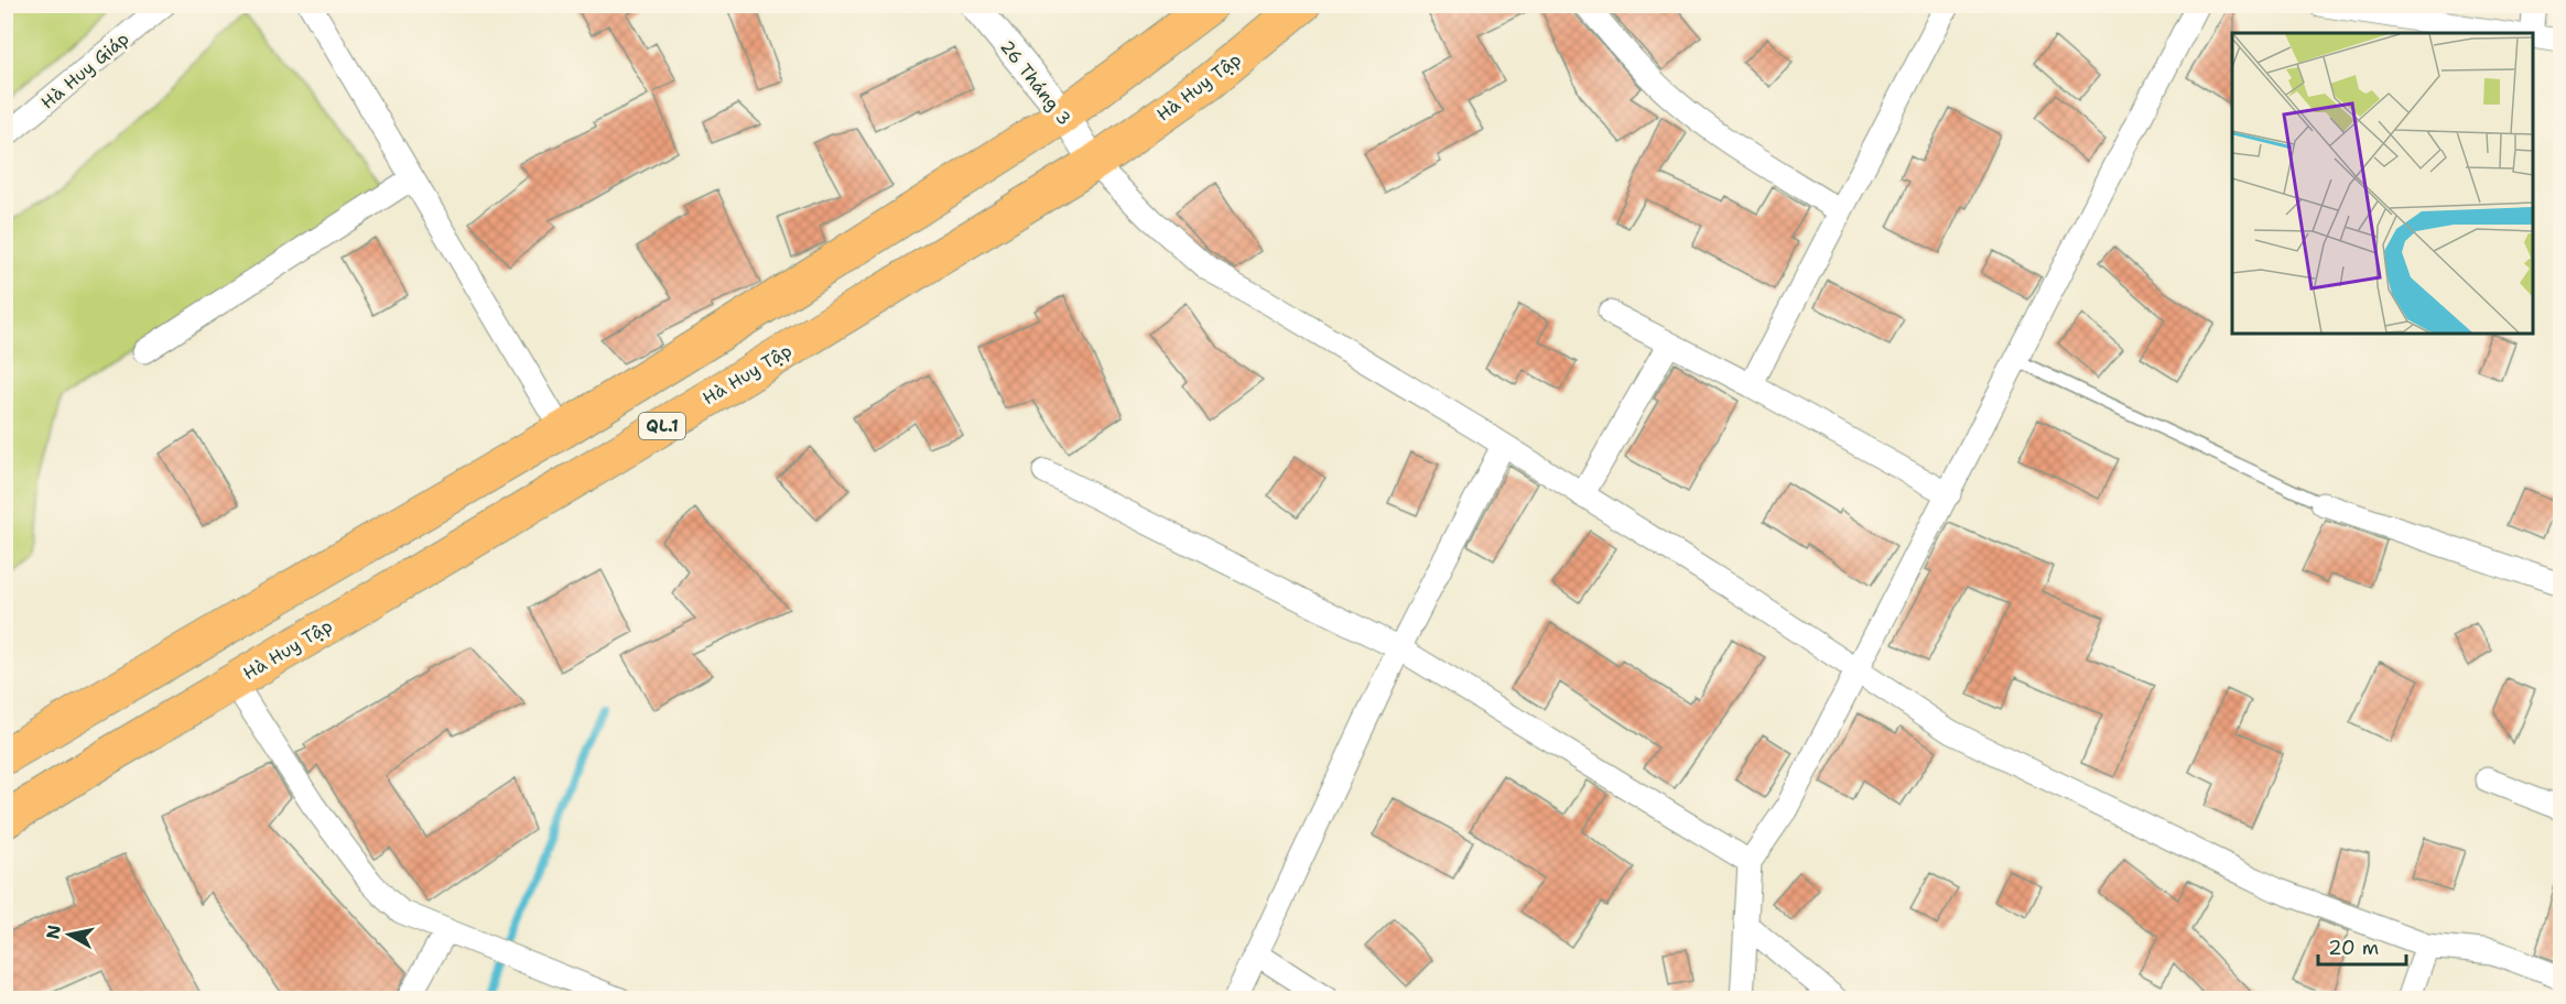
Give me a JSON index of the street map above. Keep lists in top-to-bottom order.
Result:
{
  "streets": {
    "main road": ["Hà Huy Tập", "QL.1"],
    "street": ["Hà Huy Giáp", "26 Tháng 3"]
  },
  "crossings": [
    ["26 Tháng 3", "Hà Huy Tập"],
    ["26 Tháng 3", "QL.1"]
  ],
  "scale_bar": "20 m",
  "north": "left"
}
